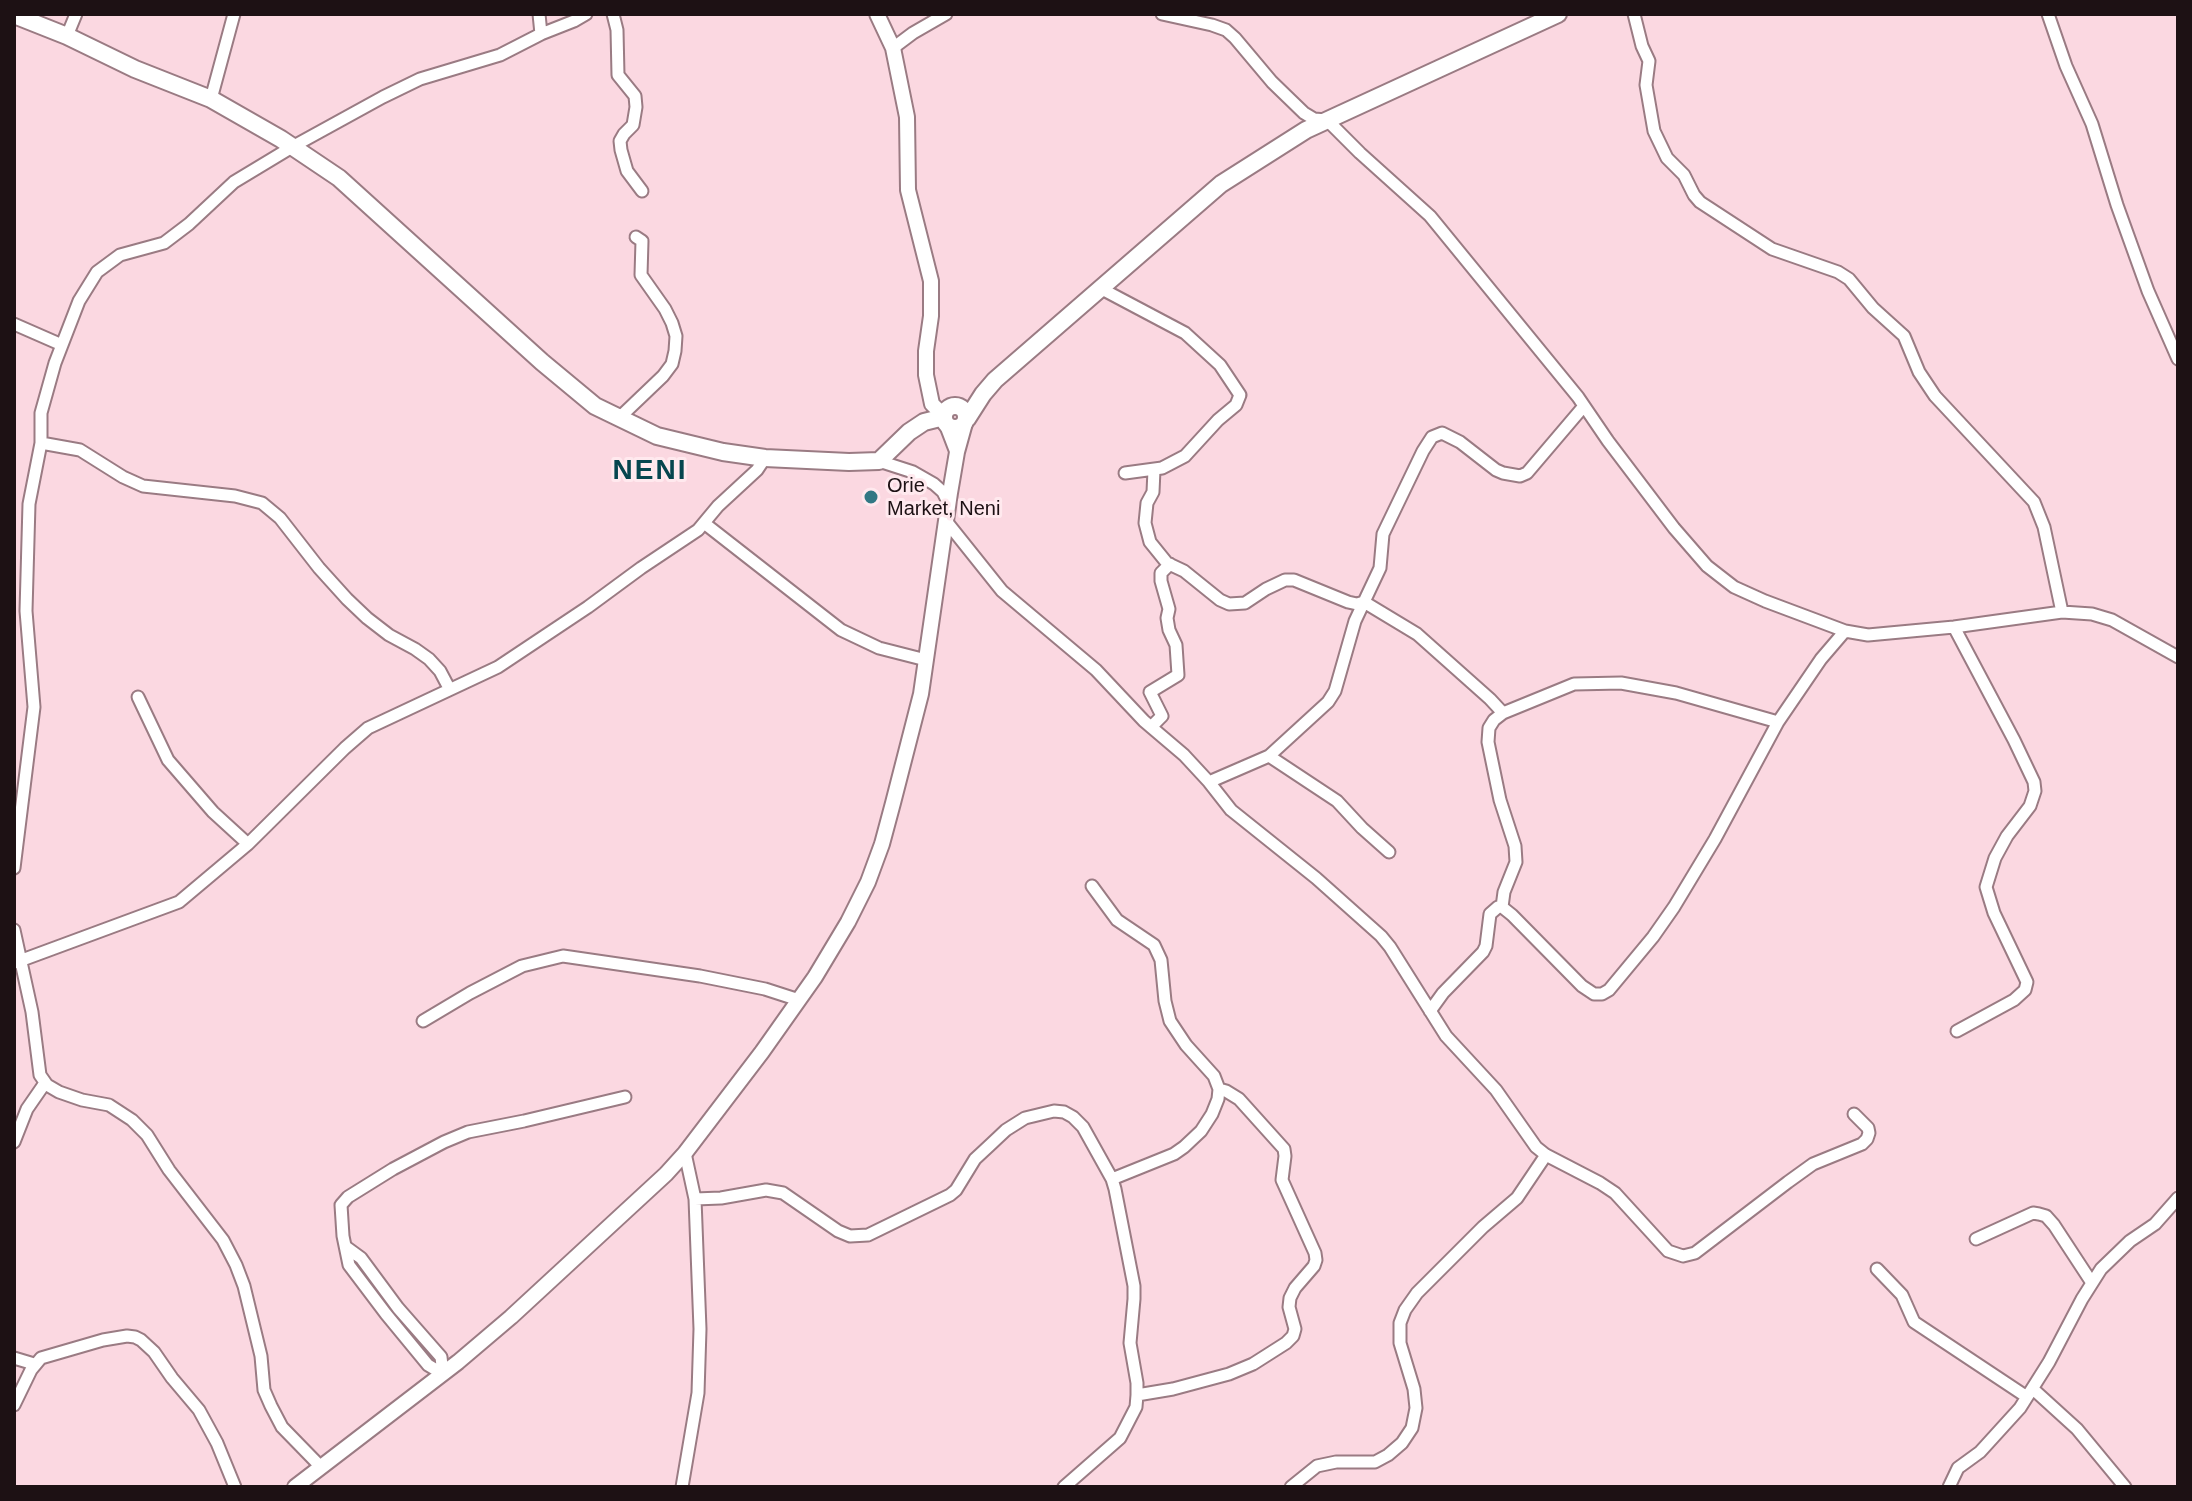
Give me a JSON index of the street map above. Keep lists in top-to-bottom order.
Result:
{
  "districts": ["NENI"],
  "places": ["Orie Market, Neni"]
}
